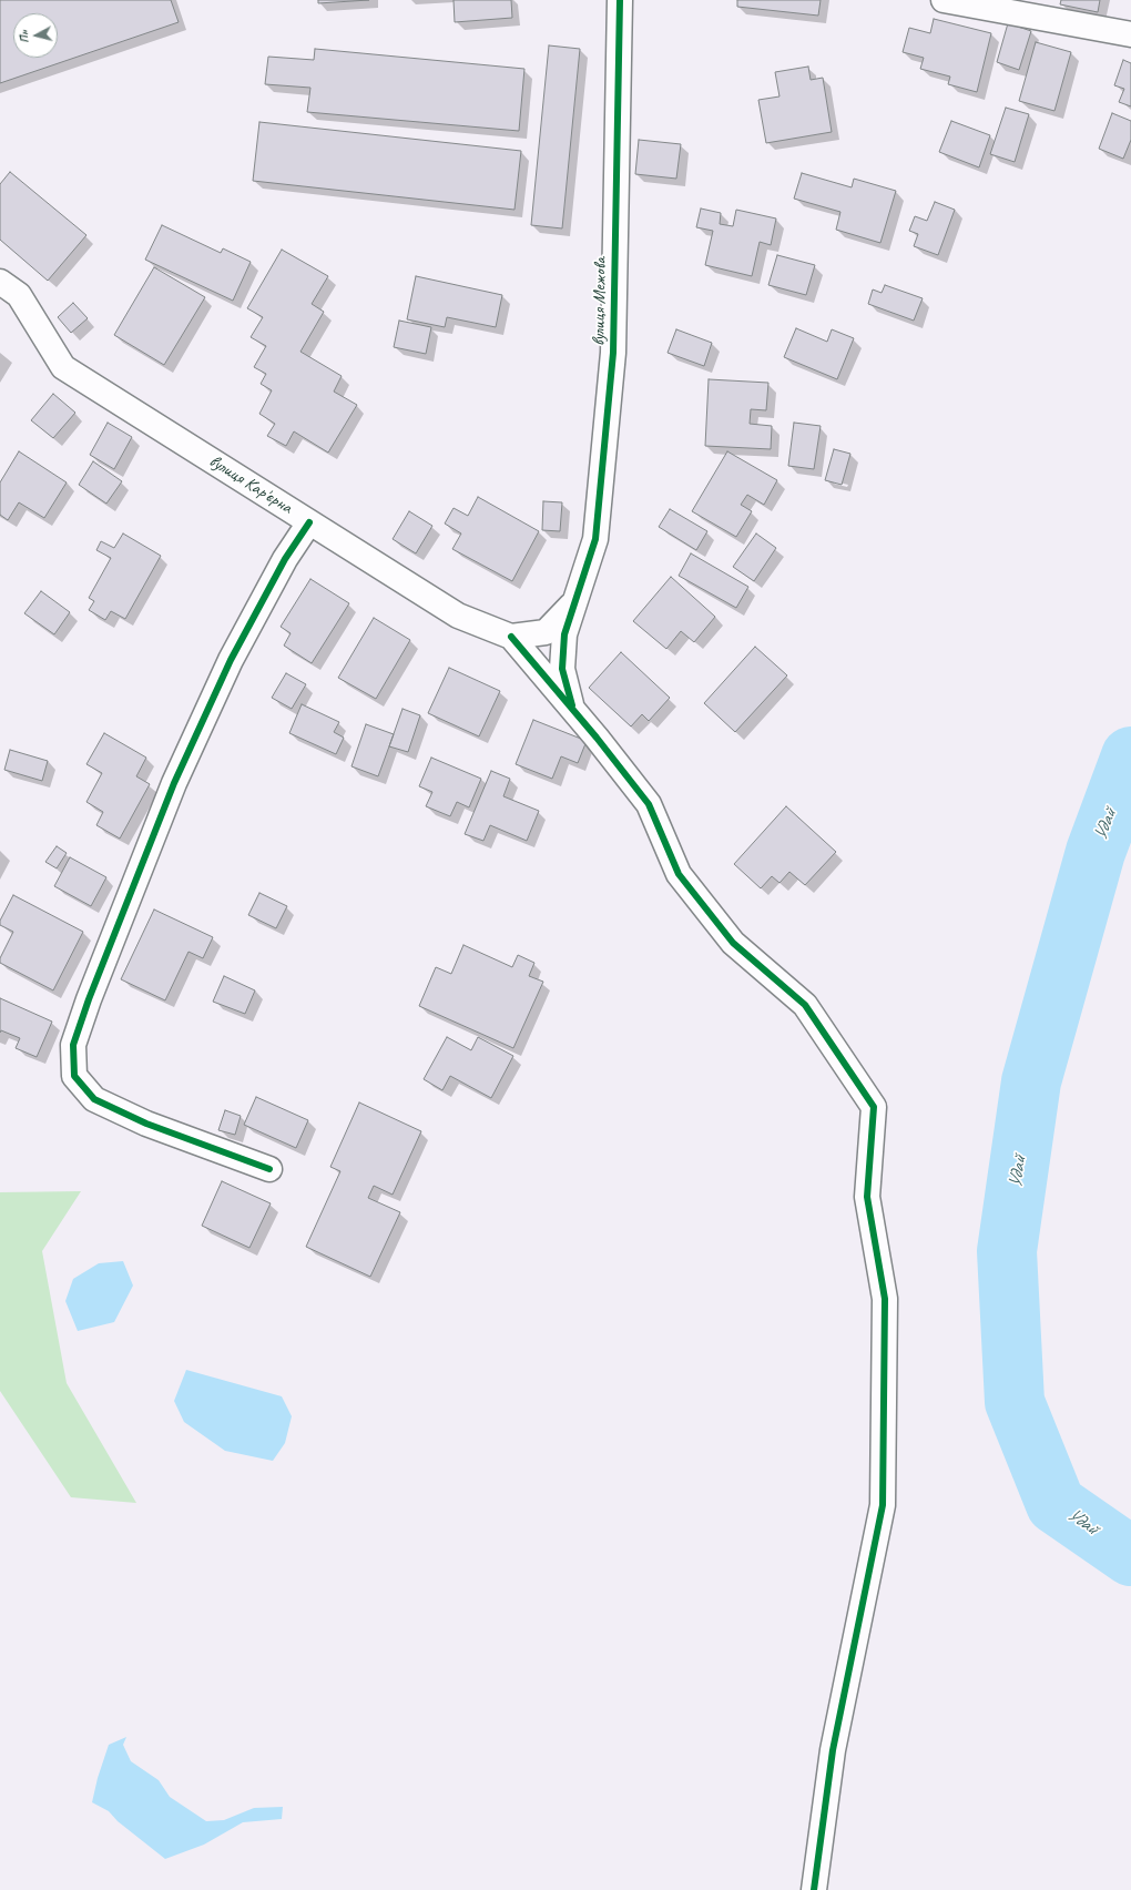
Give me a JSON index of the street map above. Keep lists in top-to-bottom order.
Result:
{
  "streets": {
    "street": ["вулиця Межова", "вулиця Кар'єрна"]
  },
  "crossings": [
    ["вулиця Межова", "вулиця Кар'єрна"]
  ],
  "water": ["Удай"],
  "north": "left"
}
